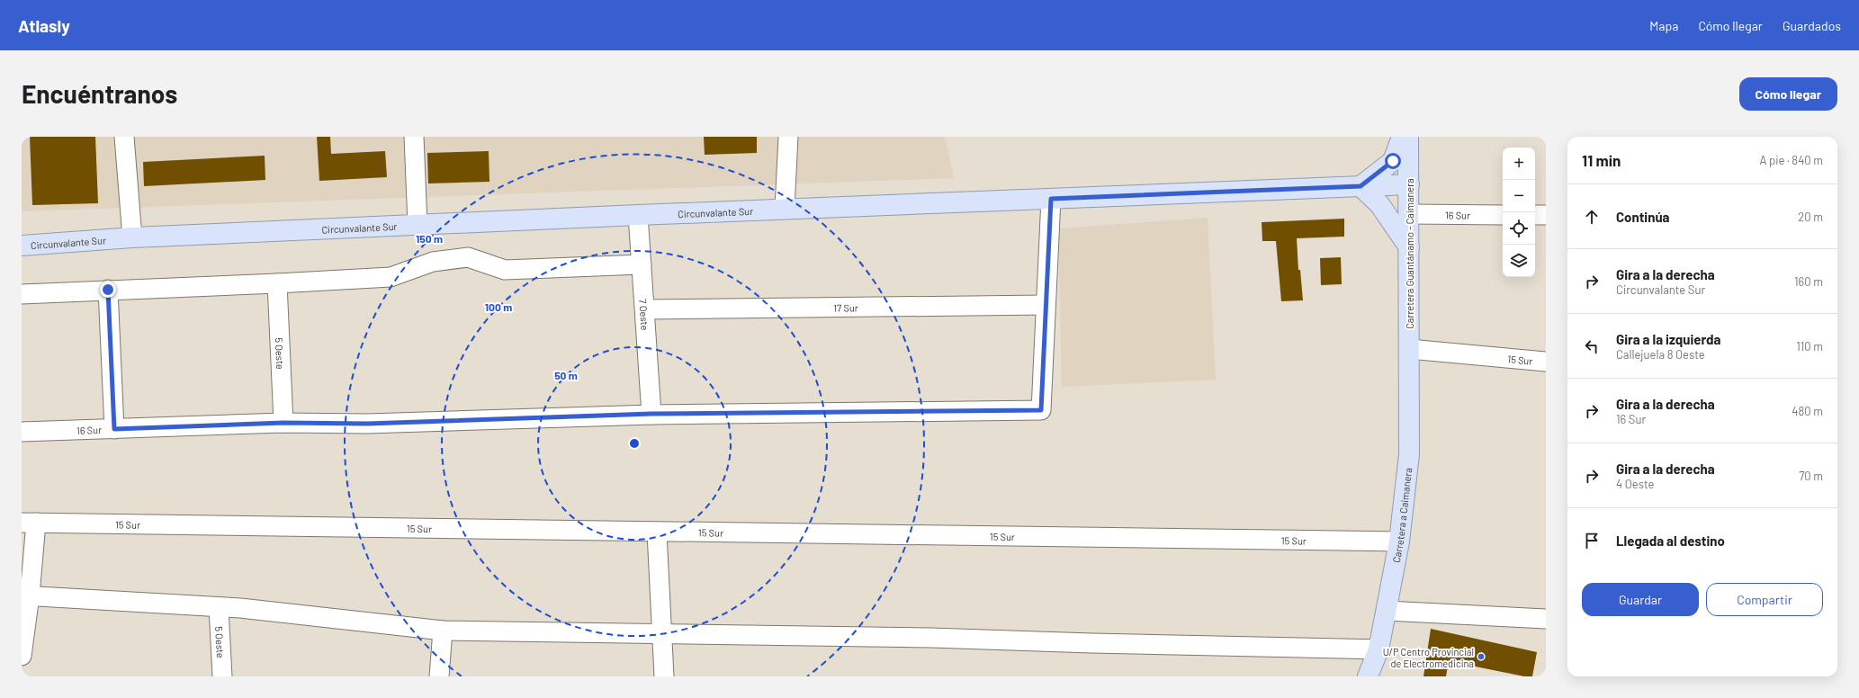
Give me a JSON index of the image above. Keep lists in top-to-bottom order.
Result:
{
  "streets": {
    "main road": ["Circunvalante Sur", "Carretera Guantánamo - Caimanera", "Carretera a Caimanera"],
    "street": [
      "16 Sur",
      "17 Sur",
      "7 Oeste",
      "5 Oeste",
      "15 Sur"
    ]
  },
  "crossings": [
    ["Circunvalante Sur", "Carretera Guantánamo - Caimanera"],
    ["Circunvalante Sur", "7 Oeste"],
    ["16 Sur", "Carretera Guantánamo - Caimanera"],
    ["16 Sur", "17 Sur"],
    ["16 Sur", "7 Oeste"],
    ["16 Sur", "5 Oeste"],
    ["Carretera Guantánamo - Caimanera", "15 Sur"],
    ["Carretera Guantánamo - Caimanera", "Carretera a Caimanera"],
    ["17 Sur", "7 Oeste"],
    ["15 Sur", "Carretera a Caimanera"]
  ],
  "places": ["U/P Centro Provincial de Electromedicina"],
  "page": {
    "header": "Atlasly",
    "nav": ["Mapa", "Cómo llegar", "Guardados"],
    "buttons": [
      "Cómo llegar",
      ["Guardar", "Compartir"]
    ],
    "title": "Encuéntranos",
    "heading": ["11 min", "A pie · 840 m"],
    "map_buttons": ["+", "−"],
    "list": [
      ["Continúa", "20 m"],
      ["Gira a la derecha", "Circunvalante Sur", "160 m"],
      ["Gira a la izquierda", "Callejuela 8 Oeste", "110 m"],
      ["Gira a la derecha", "16 Sur", "480 m"],
      ["Gira a la derecha", "4 Oeste", "70 m"],
      "Llegada al destino"
    ]
  },
  "rings": ["150 m", "100 m", "50 m"]
}
